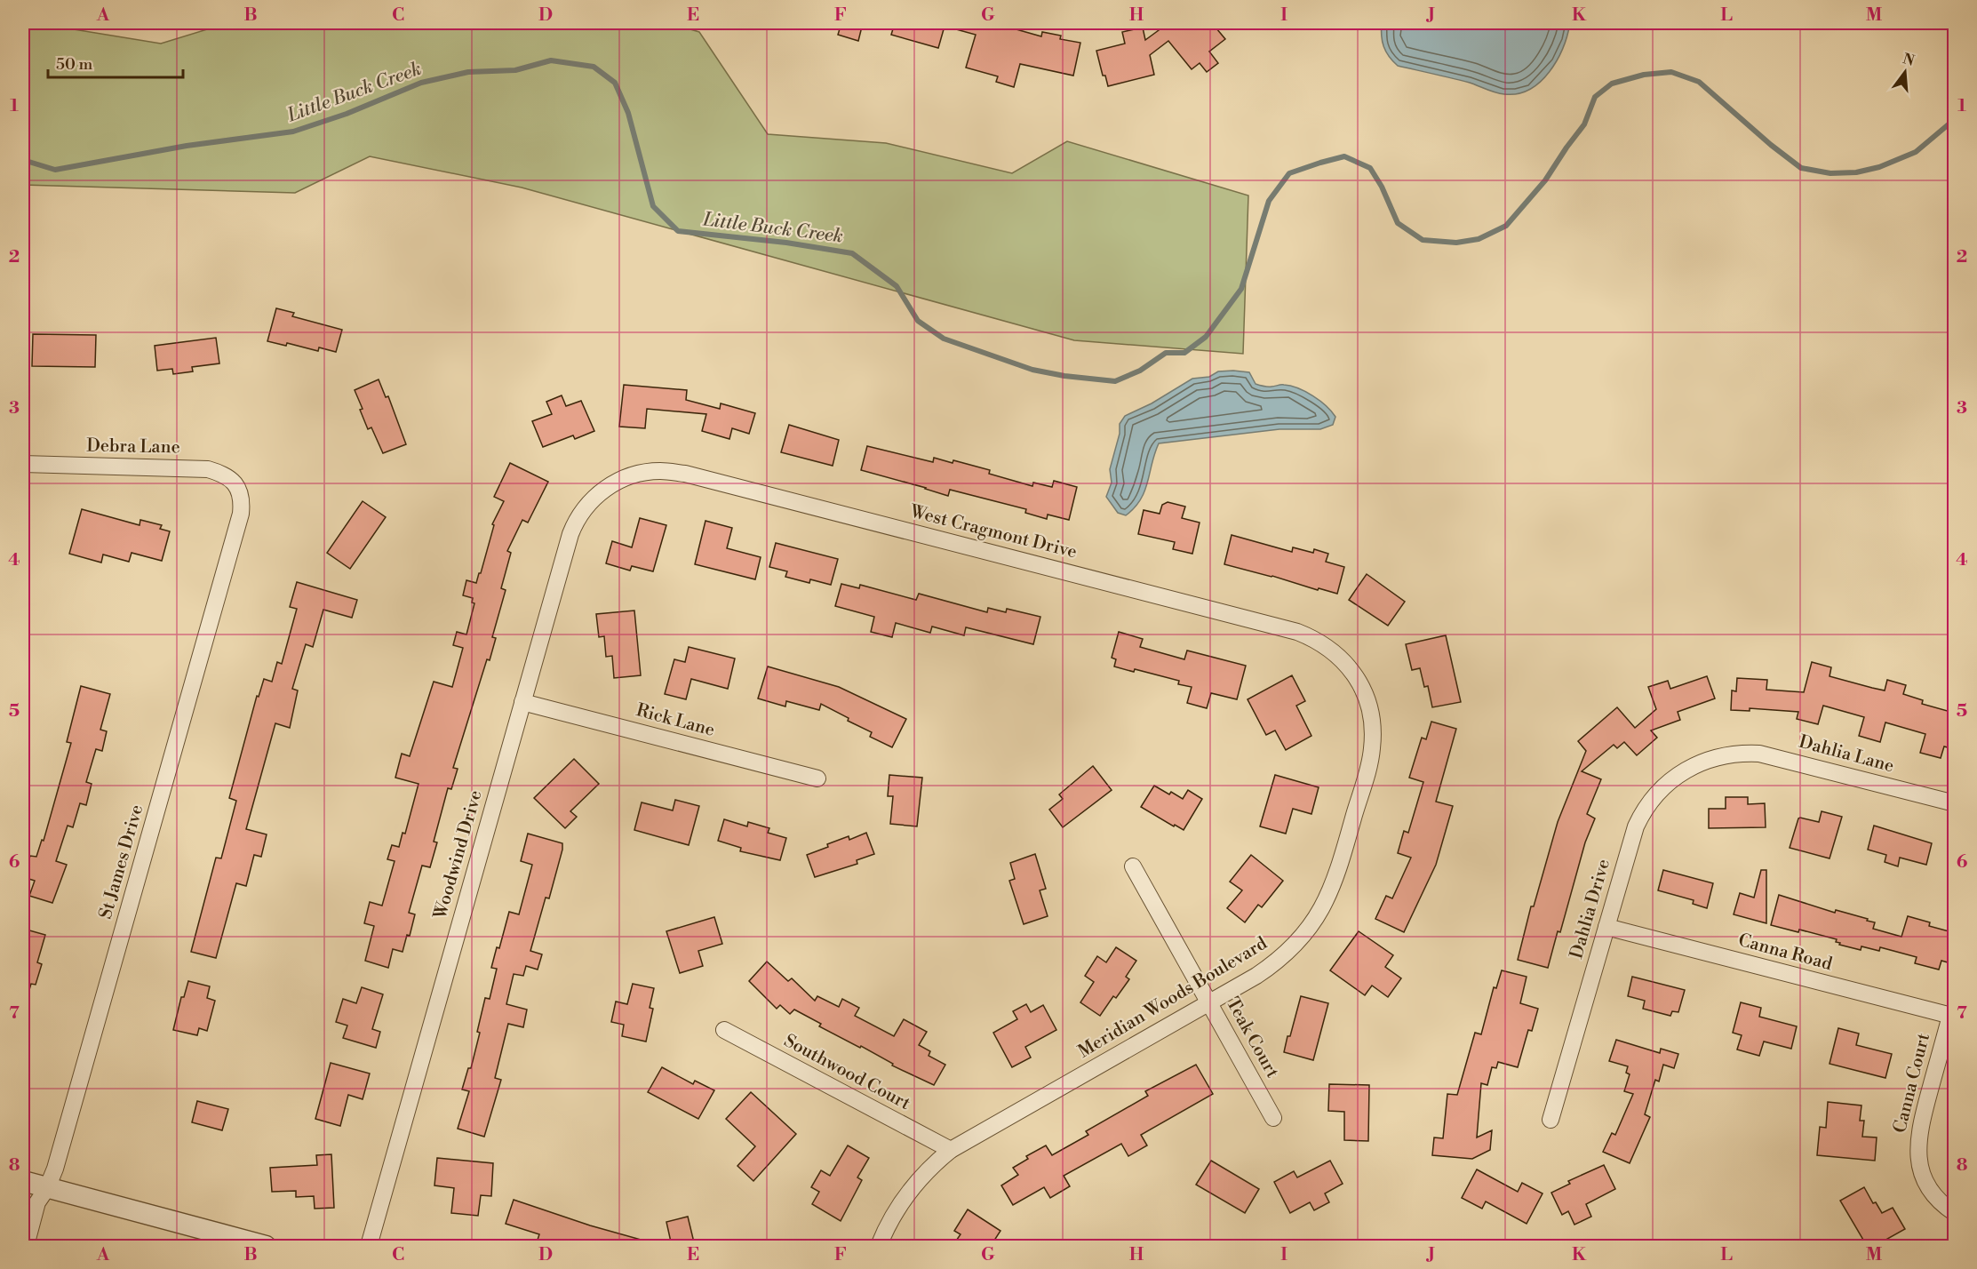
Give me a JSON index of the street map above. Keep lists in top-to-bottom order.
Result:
{
  "streets": {
    "street": [
      "Debra Lane",
      "West Cragmont Drive",
      "Rick Lane",
      "Dahlia Lane",
      "Woodwind Drive",
      "St James Drive",
      "Dahlia Drive",
      "Canna Road",
      "Meridian Woods Boulevard",
      "Teak Court",
      "Southwood Court",
      "Canna Court"
    ]
  },
  "crossings": [
    ["Debra Lane", "St James Drive"],
    ["West Cragmont Drive", "Woodwind Drive"],
    ["West Cragmont Drive", "Meridian Woods Boulevard"],
    ["Rick Lane", "Woodwind Drive"],
    ["Dahlia Lane", "Dahlia Drive"],
    ["Dahlia Drive", "Canna Road"],
    ["Canna Road", "Canna Court"],
    ["Meridian Woods Boulevard", "Teak Court"],
    ["Meridian Woods Boulevard", "Southwood Court"]
  ],
  "water": ["Little Buck Creek"],
  "scale_bar": "50 m",
  "north": "top",
  "grid": {
    "columns": [
      "A",
      "B",
      "C",
      "D",
      "E",
      "F",
      "G",
      "H",
      "I",
      "J",
      "K",
      "L",
      "M"
    ],
    "rows": [
      "1",
      "2",
      "3",
      "4",
      "5",
      "6",
      "7",
      "8"
    ]
  }
}
